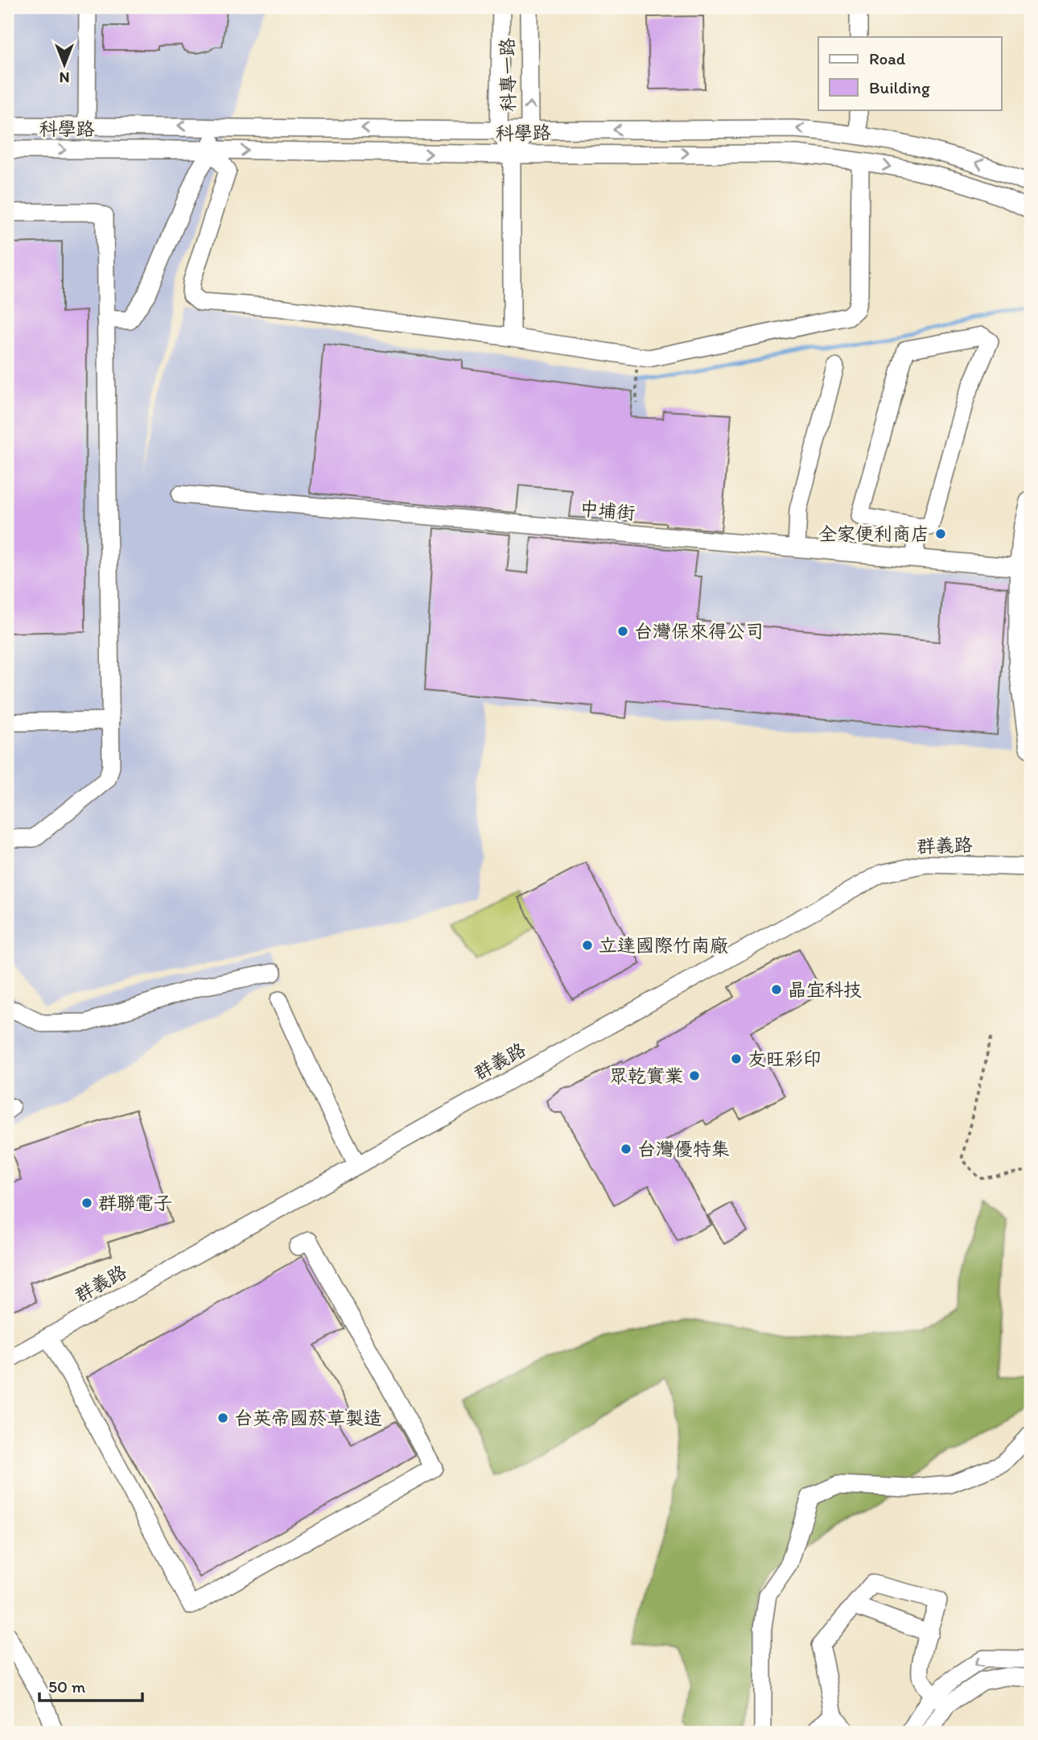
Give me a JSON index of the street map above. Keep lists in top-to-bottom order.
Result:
{
  "streets": {
    "street": [
      "科專一路",
      "科學路",
      "中埔街",
      "群義路"
    ]
  },
  "crossings": [
    ["科專一路", "科學路"]
  ],
  "places": [
    "全家便利商店",
    "台灣保來得公司",
    "立達國際竹南廠",
    "晶宜科技",
    "友旺彩印",
    "眾乾實業",
    "台灣優特集",
    "群聯電子",
    "台英帝國菸草製造"
  ],
  "legend": ["Road", "Building"],
  "scale_bar": "50 m",
  "north": "bottom"
}
